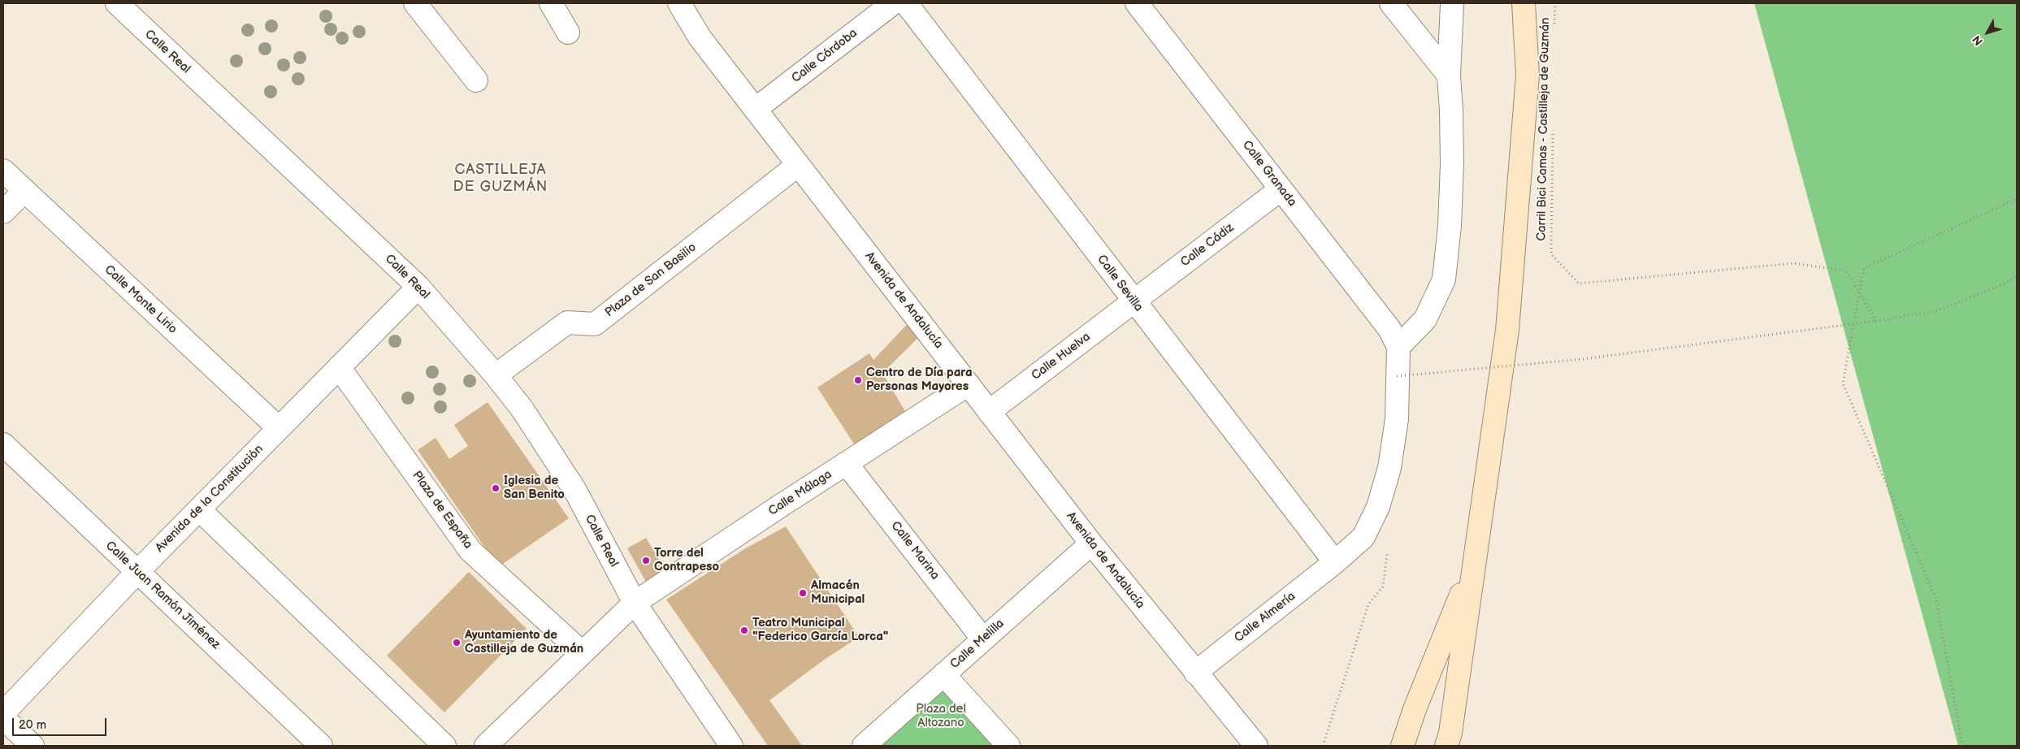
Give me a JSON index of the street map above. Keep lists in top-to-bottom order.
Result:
{
  "streets": {
    "street": [
      "Calle Real",
      "Calle Córdoba",
      "Calle Granada",
      "Calle Cádiz",
      "Plaza de San Basilio",
      "Calle Sevilla",
      "Calle Monte Lirio",
      "Avenida de Andalucía",
      "Calle Huelva",
      "Calle Málaga",
      "Avenida de la Constitución",
      "Plaza de España",
      "Calle Marina",
      "Calle Juan Ramón Jiménez",
      "Calle Almería",
      "Calle Melilla"
    ],
    "path": ["Carril Bici Camas - Castilleja de Guzmán"]
  },
  "crossings": [
    ["Calle Real", "Plaza de San Basilio"],
    ["Calle Real", "Calle Málaga"],
    ["Calle Real", "Avenida de la Constitución"],
    ["Calle Córdoba", "Avenida de Andalucía"],
    ["Calle Granada", "Calle Cádiz"],
    ["Calle Granada", "Calle Almería"],
    ["Calle Cádiz", "Calle Sevilla"],
    ["Calle Cádiz", "Calle Huelva"],
    ["Plaza de San Basilio", "Avenida de Andalucía"],
    ["Calle Sevilla", "Calle Huelva"],
    ["Calle Sevilla", "Calle Almería"],
    ["Calle Monte Lirio", "Avenida de la Constitución"],
    ["Avenida de Andalucía", "Calle Huelva"],
    ["Avenida de Andalucía", "Calle Málaga"],
    ["Avenida de Andalucía", "Calle Almería"],
    ["Avenida de Andalucía", "Calle Melilla"],
    ["Calle Málaga", "Plaza de España"],
    ["Calle Málaga", "Calle Marina"],
    ["Avenida de la Constitución", "Plaza de España"],
    ["Avenida de la Constitución", "Calle Juan Ramón Jiménez"],
    ["Calle Marina", "Calle Melilla"]
  ],
  "districts": ["CASTILLEJA DE GUZMÁN"],
  "parks": ["Plaza del Altozano"],
  "places": [
    "Centro de Día para Personas Mayores",
    "Iglesia de San Benito",
    "Torre del Contrapeso",
    "Almacén Municipal",
    "Teatro Municipal \"Federico García Lorca\"",
    "Ayuntamiento de Castilleja de Guzmán"
  ],
  "scale_bar": "20 m",
  "north": "bottom left"
}
